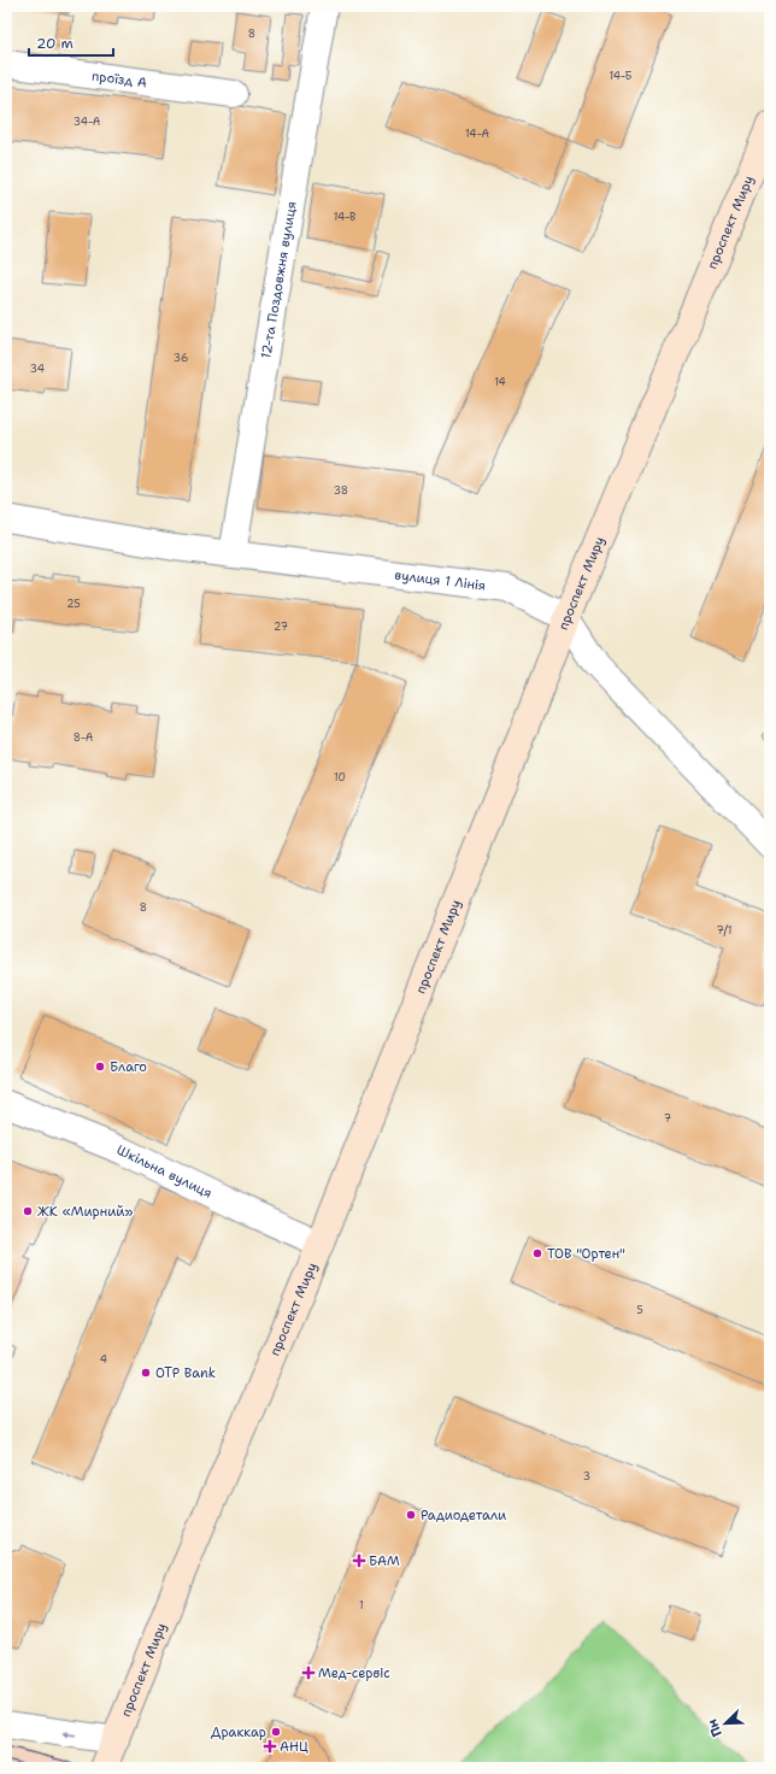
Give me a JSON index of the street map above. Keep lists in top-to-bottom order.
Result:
{
  "streets": {
    "main road": ["проспект Миру"],
    "street": [
      "проїзд А",
      "12-та Поздовжня вулиця",
      "вулиця 1 Лінія",
      "Шкільна вулиця"
    ]
  },
  "crossings": [
    ["проспект Миру", "вулиця 1 Лінія"],
    ["проспект Миру", "Шкільна вулиця"],
    ["12-та Поздовжня вулиця", "вулиця 1 Лінія"]
  ],
  "places": {
    "other": [
      "Благо",
      "ЖК «Мирний»",
      "ТОВ \"Ортен\"",
      "OTP Bank",
      "Радиодетали",
      "Драккар"
    ],
    "health": ["БАМ", "Мед-сервіс", "АНЦ"]
  },
  "house_numbers": [
    "8",
    "14-Б",
    "34-А",
    "14-А",
    "14-В",
    "36",
    "34",
    "14",
    "38",
    "25",
    "27",
    "8-А",
    "10",
    "8",
    "7/1",
    "7",
    "5",
    "4",
    "3",
    "1"
  ],
  "scale_bar": "20 m",
  "north": "bottom left"
}
